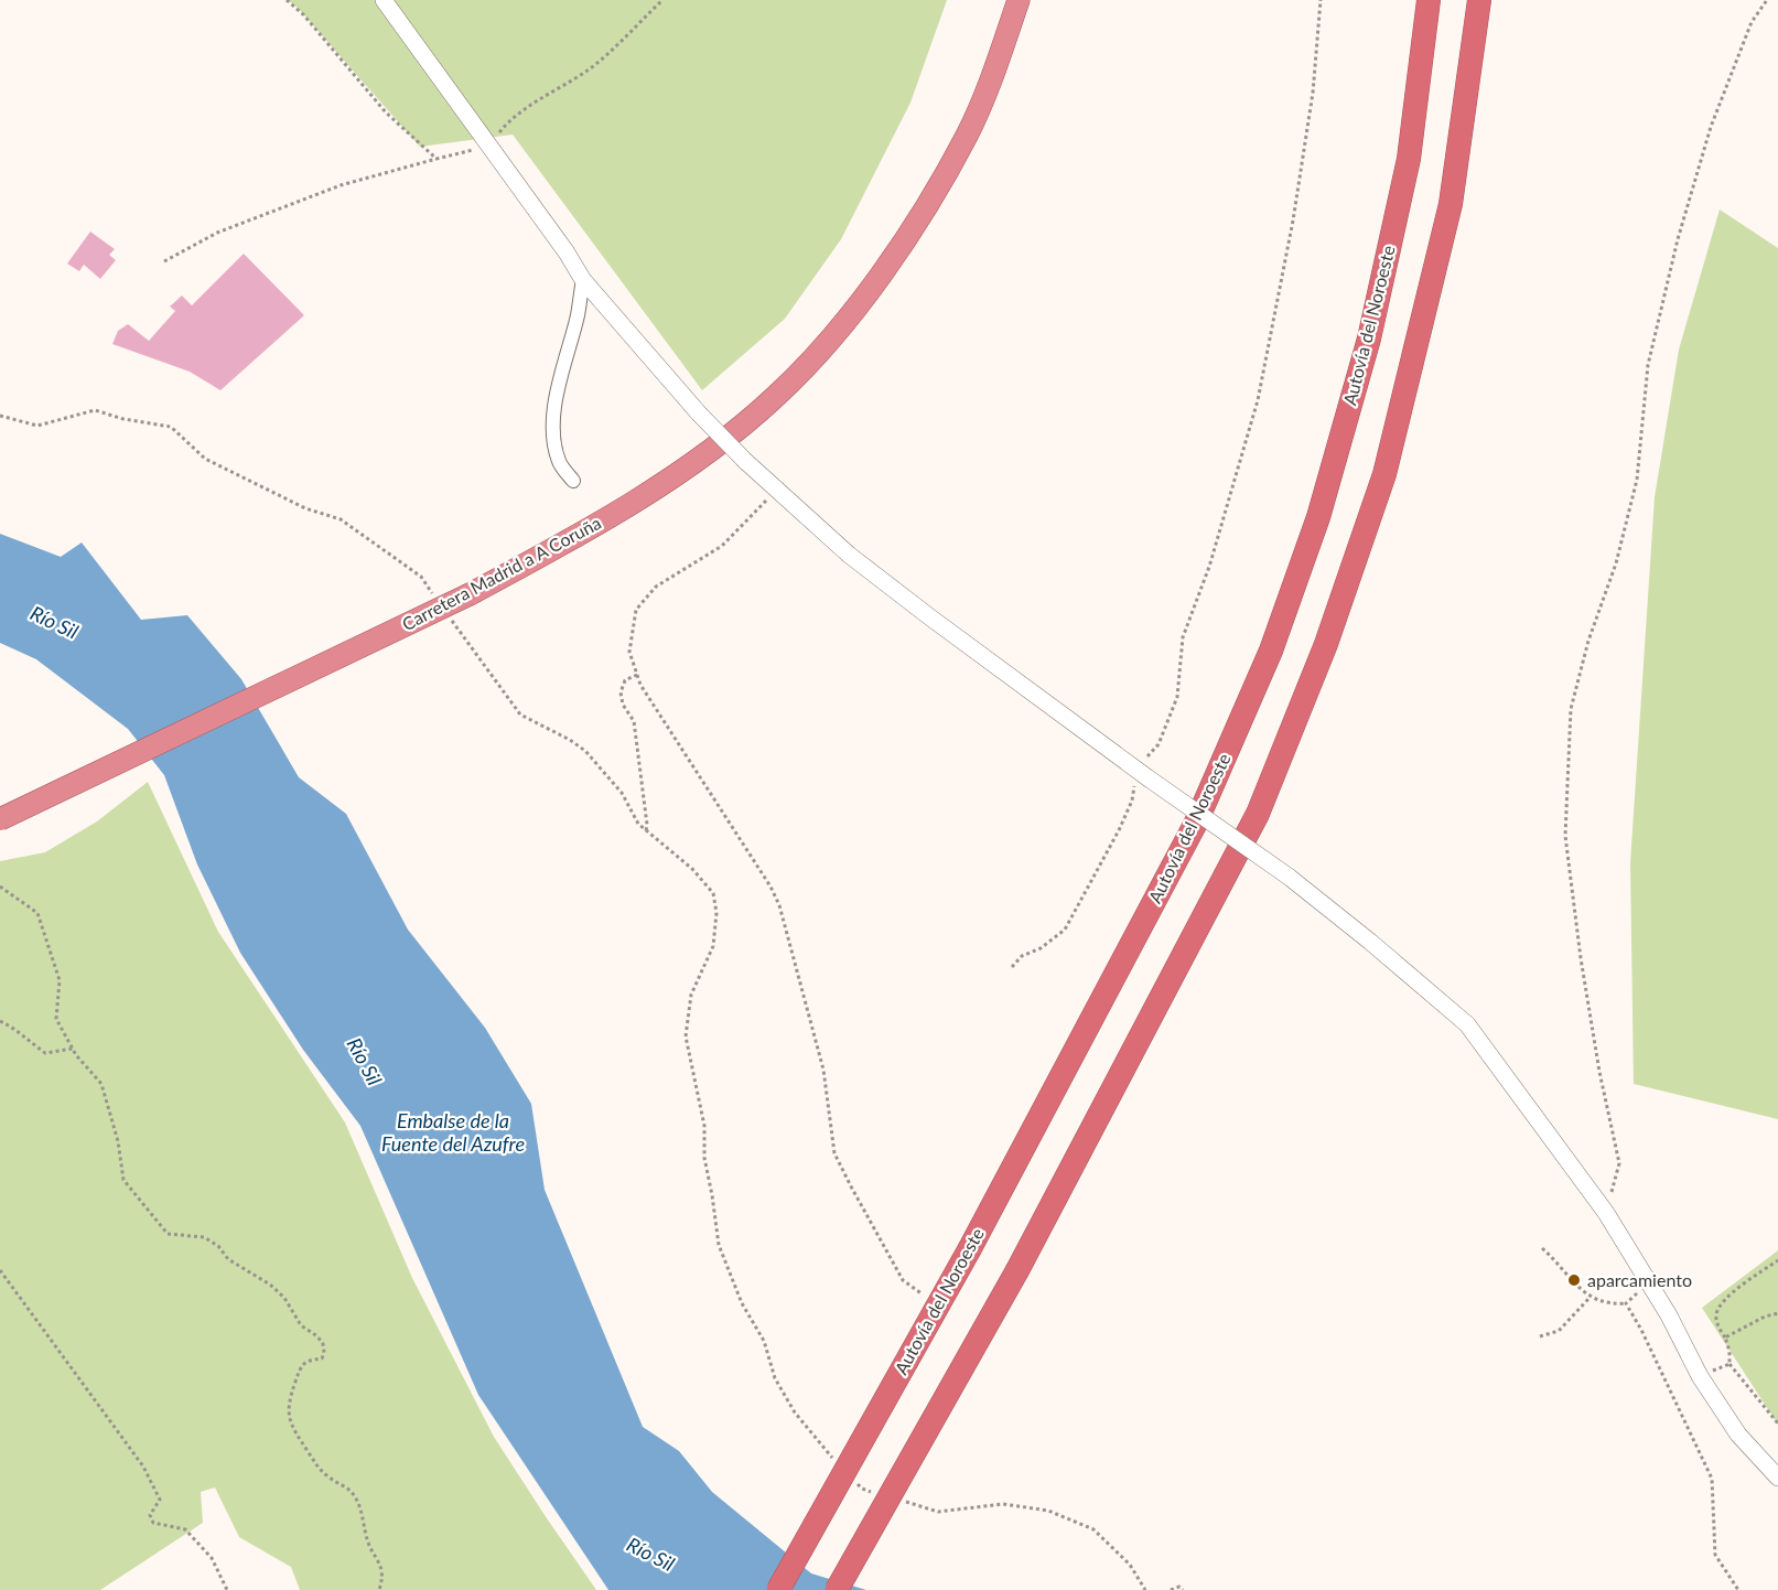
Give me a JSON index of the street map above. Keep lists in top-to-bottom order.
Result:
{
  "streets": {
    "highway": ["Autovía del Noroeste", "Carretera Madrid a A Coruña"]
  },
  "water": ["Río Sil", "Embalse de la Fuente del Azufre"],
  "places": ["aparcamiento"]
}
